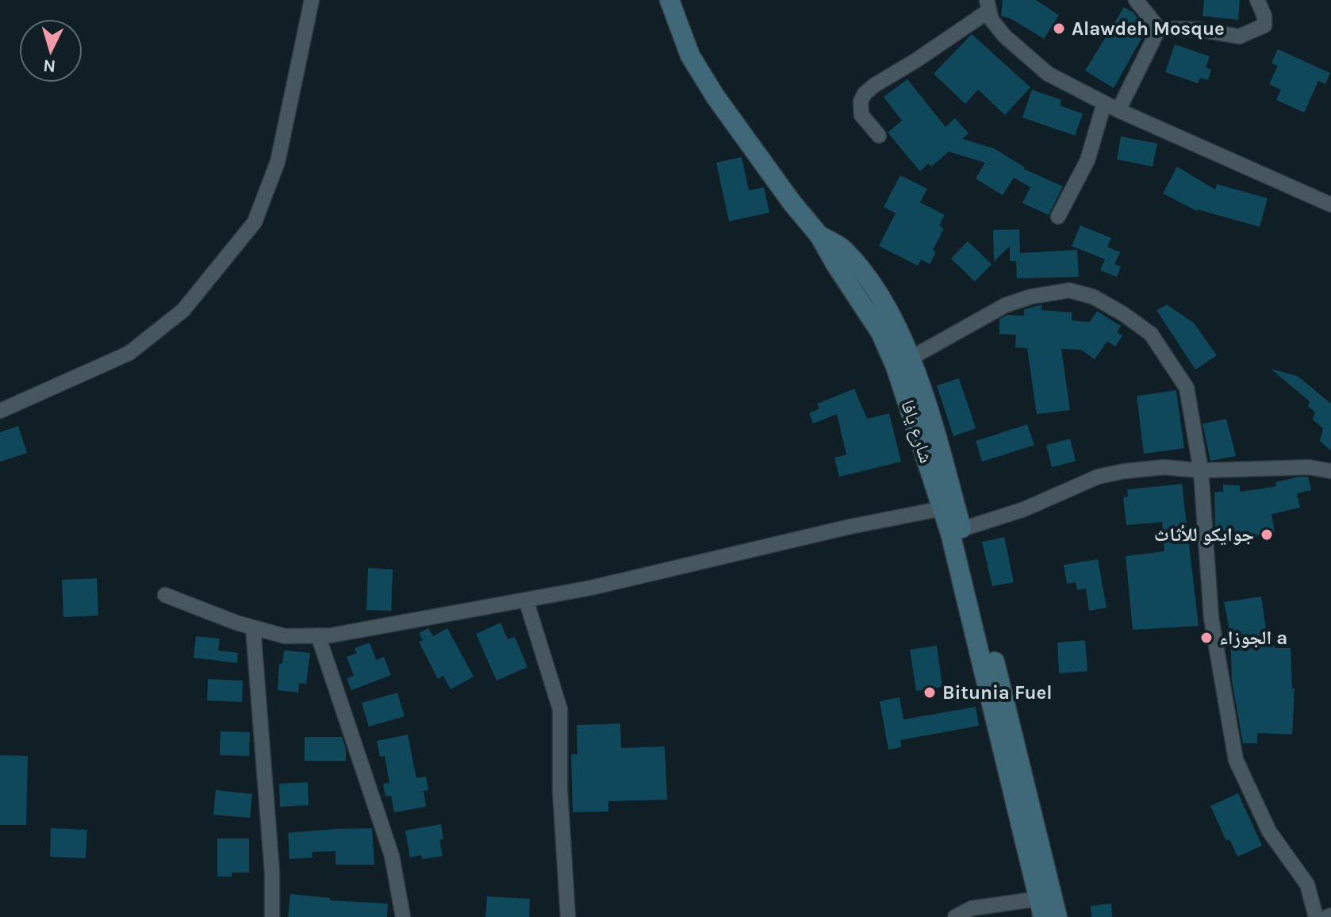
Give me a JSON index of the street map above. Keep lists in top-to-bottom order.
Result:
{
  "streets": {
    "street": ["شارع يافا"]
  },
  "places": [
    "Alawdeh Mosque",
    "جوايكو للأثاث",
    "الجوزاء a",
    "Bitunia Fuel"
  ],
  "north": "bottom"
}
